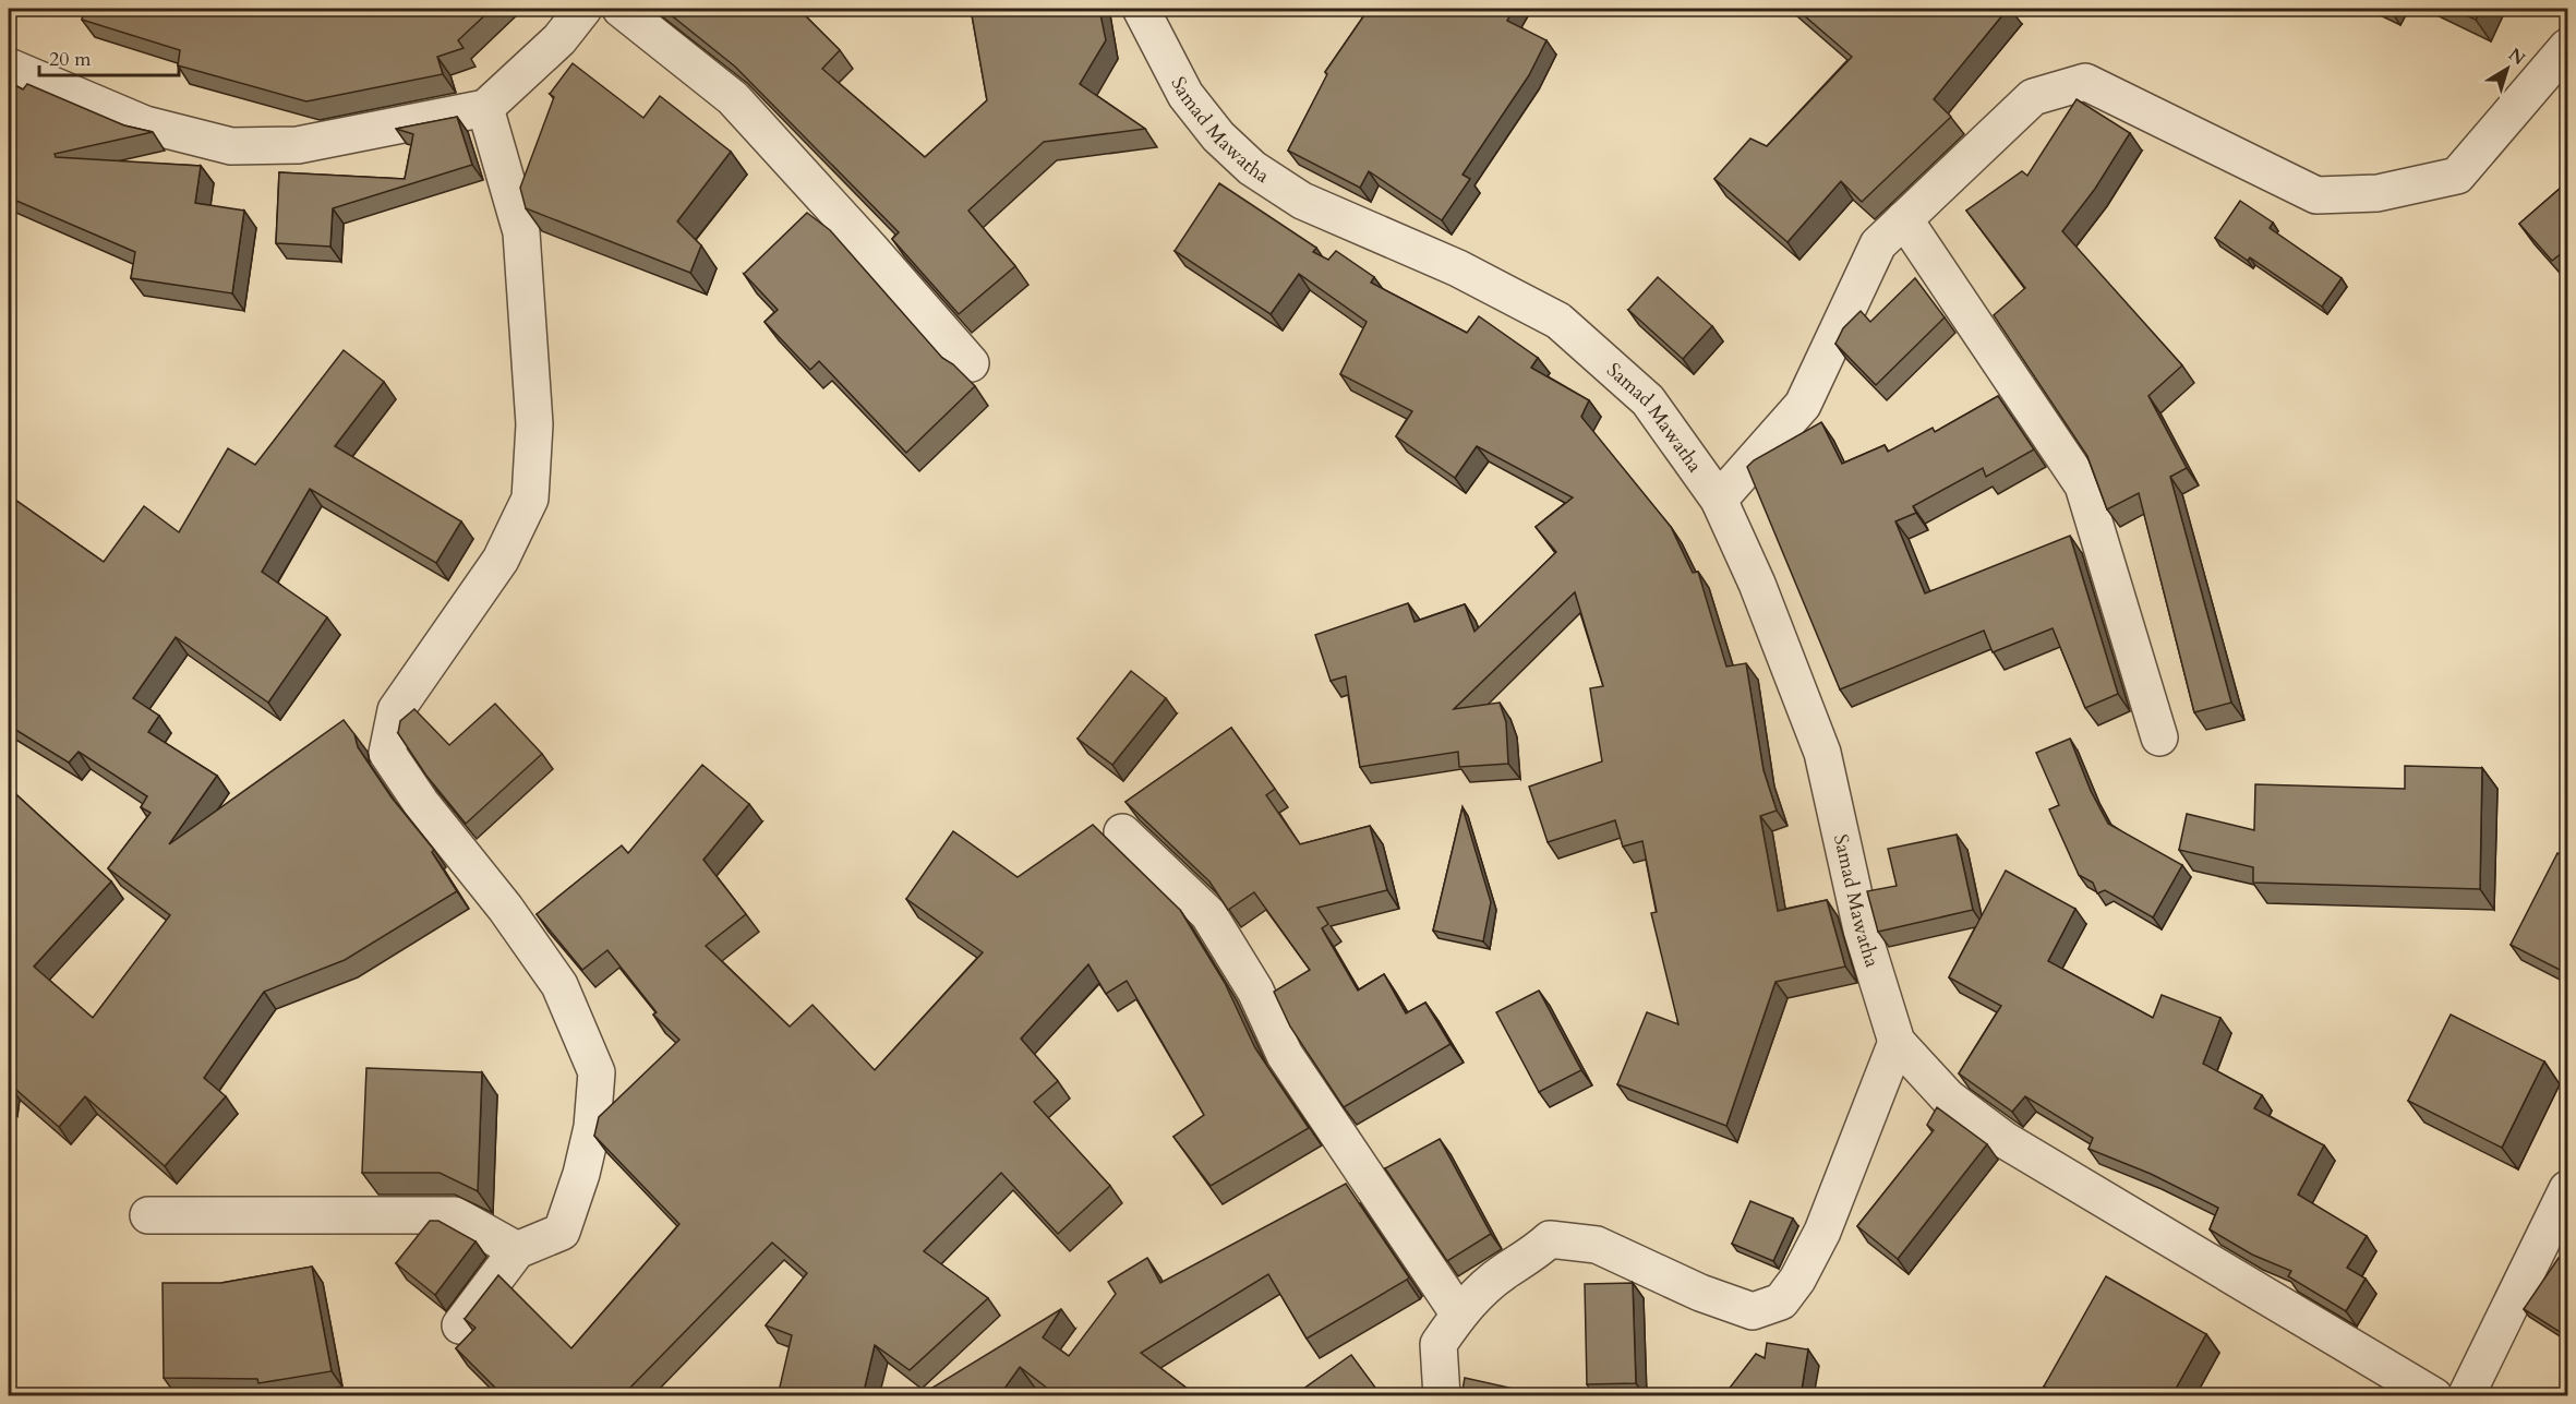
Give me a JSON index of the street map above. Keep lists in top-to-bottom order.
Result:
{
  "streets": {
    "street": ["Samad Mawatha"]
  },
  "scale_bar": "20 m",
  "north": "top right"
}
